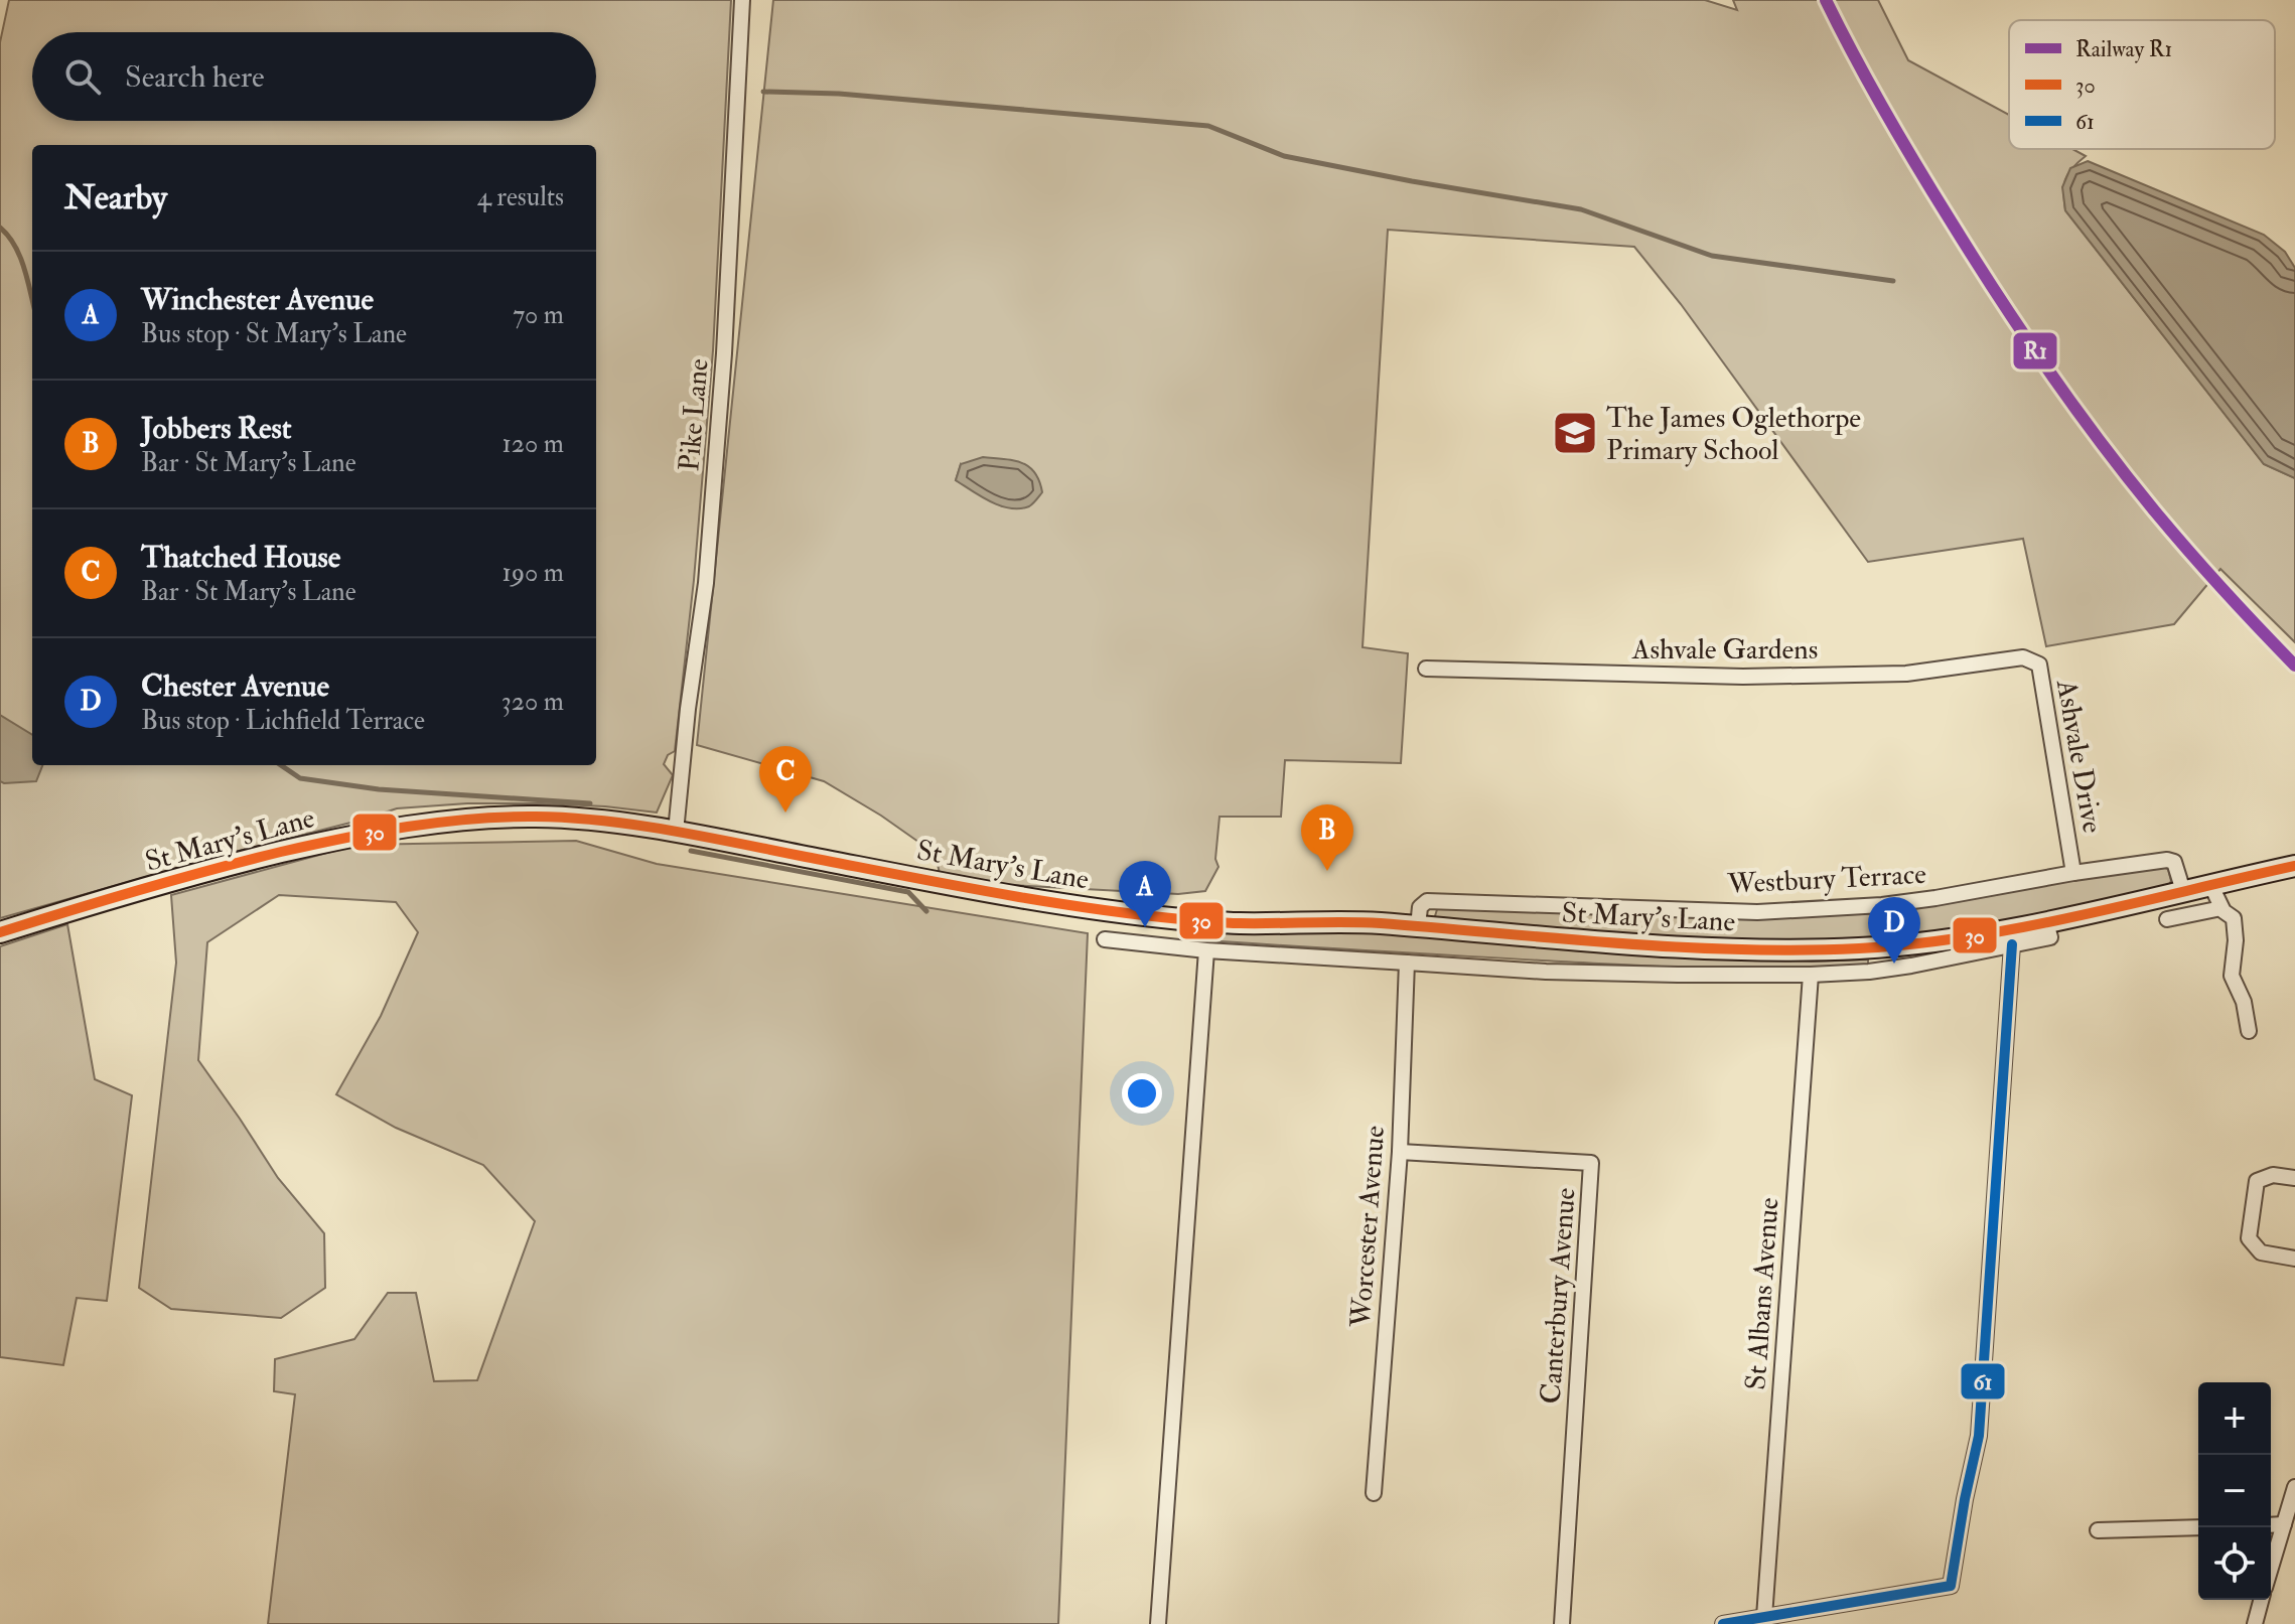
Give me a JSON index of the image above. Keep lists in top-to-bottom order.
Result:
{
  "streets": {
    "main road": ["St Mary's Lane"],
    "street": [
      "Pike Lane",
      "Ashvale Gardens",
      "Ashvale Drive",
      "Westbury Terrace",
      "Worcester Avenue",
      "St Albans Avenue",
      "Canterbury Avenue"
    ]
  },
  "crossings": [
    ["Pike Lane", "St Mary's Lane"],
    ["Ashvale Gardens", "Ashvale Drive"],
    ["Ashvale Drive", "Westbury Terrace"],
    ["St Mary's Lane", "Westbury Terrace"],
    ["Worcester Avenue", "Canterbury Avenue"]
  ],
  "places": {
    "school or university": ["The James Oglethorpe Primary School"]
  },
  "lines": ["rail line R1", "transit line 30", "transit line 61"],
  "legend": ["Railway R1", "30", "61"],
  "page": {
    "search": "Search here",
    "heading": ["Nearby", "4 results"],
    "list": [
      {
        "mark": "A",
        "name": "Winchester Avenue",
        "note": "Bus stop · St Mary's Lane",
        "value": "70 m"
      },
      {
        "mark": "B",
        "name": "Jobbers Rest",
        "note": "Bar · St Mary's Lane",
        "value": "120 m"
      },
      {
        "mark": "C",
        "name": "Thatched House",
        "note": "Bar · St Mary's Lane",
        "value": "190 m"
      },
      {
        "mark": "D",
        "name": "Chester Avenue",
        "note": "Bus stop · Lichfield Terrace",
        "value": "320 m"
      }
    ],
    "pins": [
      "C",
      "B",
      "A",
      "D"
    ],
    "map_buttons": ["+", "−"]
  }
}
